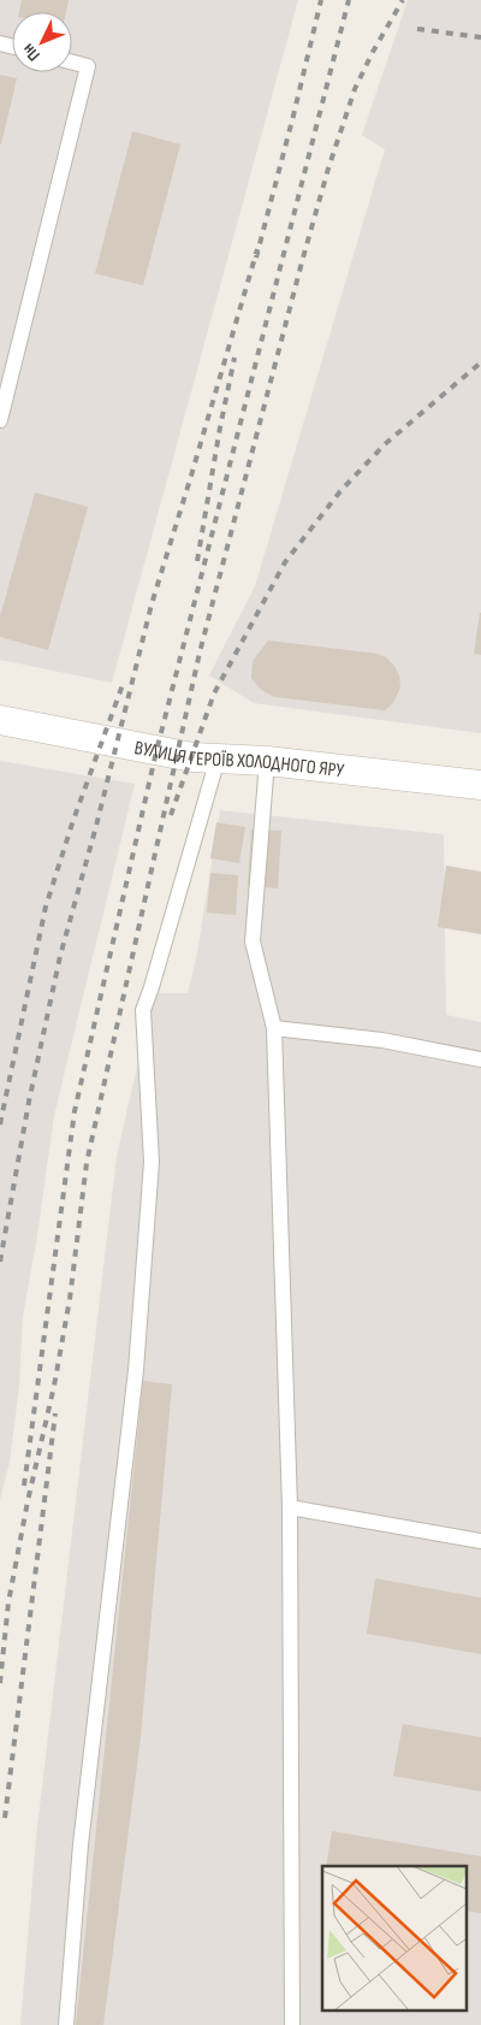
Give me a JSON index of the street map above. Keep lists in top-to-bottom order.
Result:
{
  "streets": {
    "street": ["ВУЛИЦЯ ГЕРОЇВ ХОЛОДНОГО ЯРУ"]
  },
  "north": "bottom left"
}
